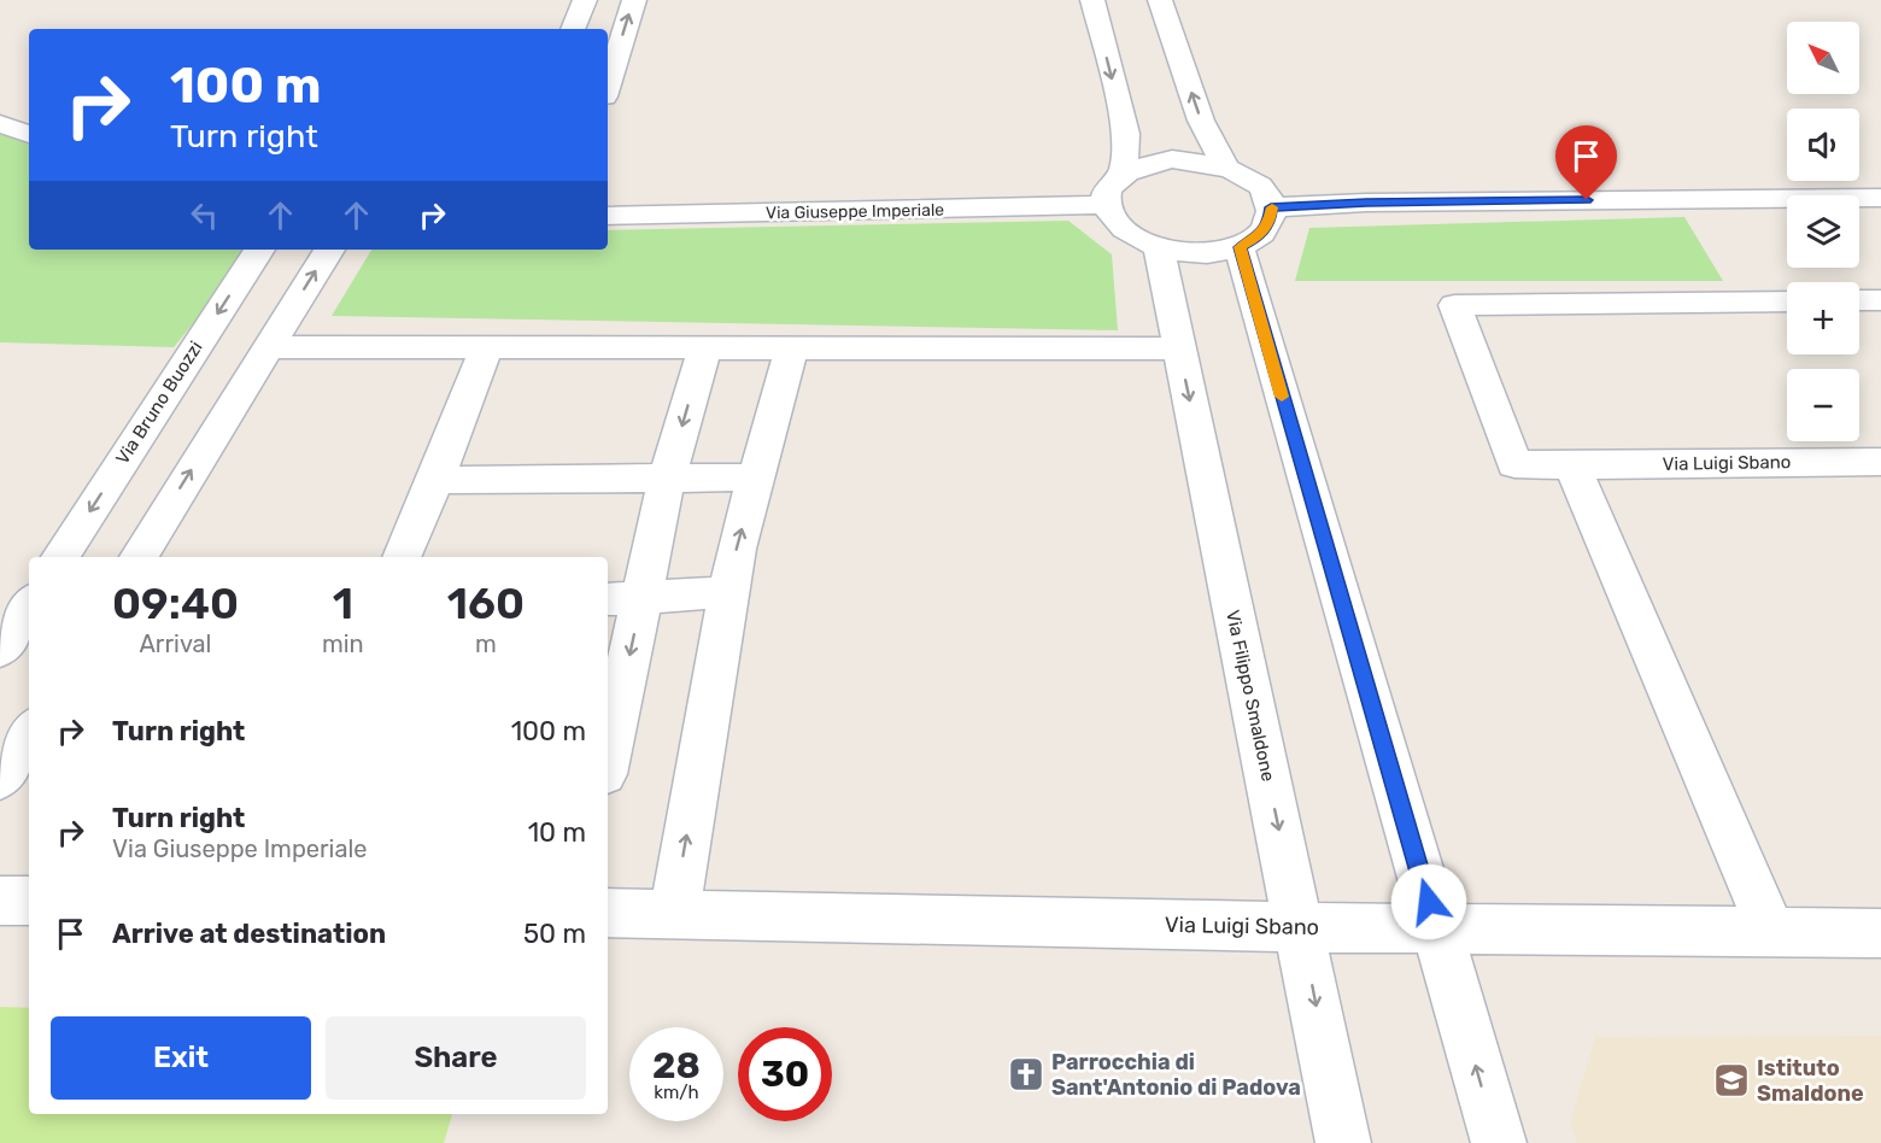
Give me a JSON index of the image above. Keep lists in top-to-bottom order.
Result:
{
  "streets": {
    "street": [
      "Via Giuseppe Imperiale",
      "Via Bruno Buozzi",
      "Via Luigi Sbano",
      "Via Filippo Smaldone"
    ]
  },
  "crossings": [
    ["Via Giuseppe Imperiale", "Via Filippo Smaldone"],
    ["Via Luigi Sbano", "Via Filippo Smaldone"]
  ],
  "places": {
    "church": ["Parrocchia di Sant'Antonio di Padova"],
    "school or university": ["Istituto Smaldone"]
  },
  "north": "top left",
  "page": {
    "map_buttons": ["+", "−"],
    "turn": ["100 m", "Turn right"],
    "eta": [
      "09:40",
      "Arrival",
      "1",
      "min",
      "160",
      "m"
    ],
    "list": [
      {
        "name": "Turn right",
        "value": "100 m"
      },
      {
        "name": "Turn right",
        "note": "Via Giuseppe Imperiale",
        "value": "10 m"
      },
      {
        "name": "Arrive at destination",
        "value": "50 m"
      }
    ],
    "buttons": ["Exit", "Share"],
    "speed": "28 km/h",
    "limit": "30"
  }
}
